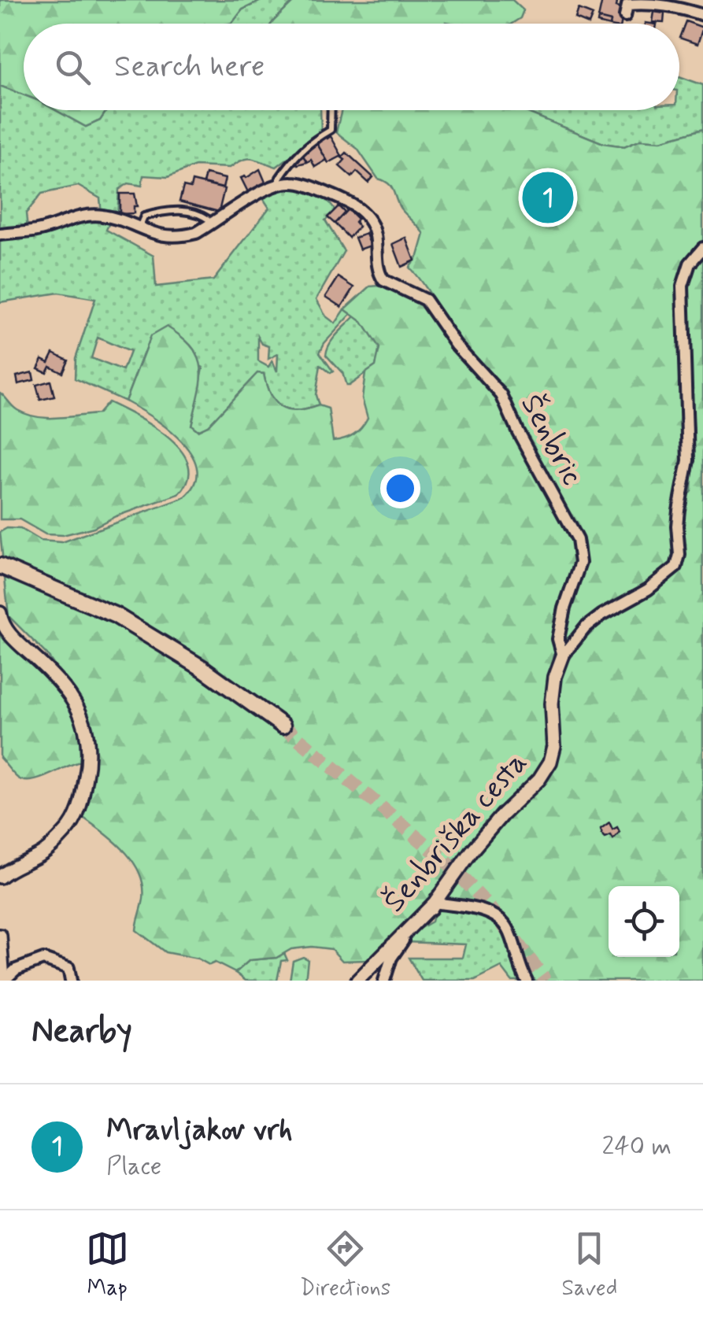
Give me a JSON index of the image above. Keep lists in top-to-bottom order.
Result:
{
  "streets": {
    "street": ["Šenbric", "Šenbriška cesta"]
  },
  "crossings": [
    ["Šenbric", "Šenbriška cesta"]
  ],
  "page": {
    "search": "Search here",
    "pins": "1",
    "heading": "Nearby",
    "list": [
      {
        "mark": "1",
        "name": "Mravljakov vrh",
        "note": "Place",
        "value": "240 m"
      }
    ],
    "nav": ["Map", "Directions", "Saved"]
  }
}
